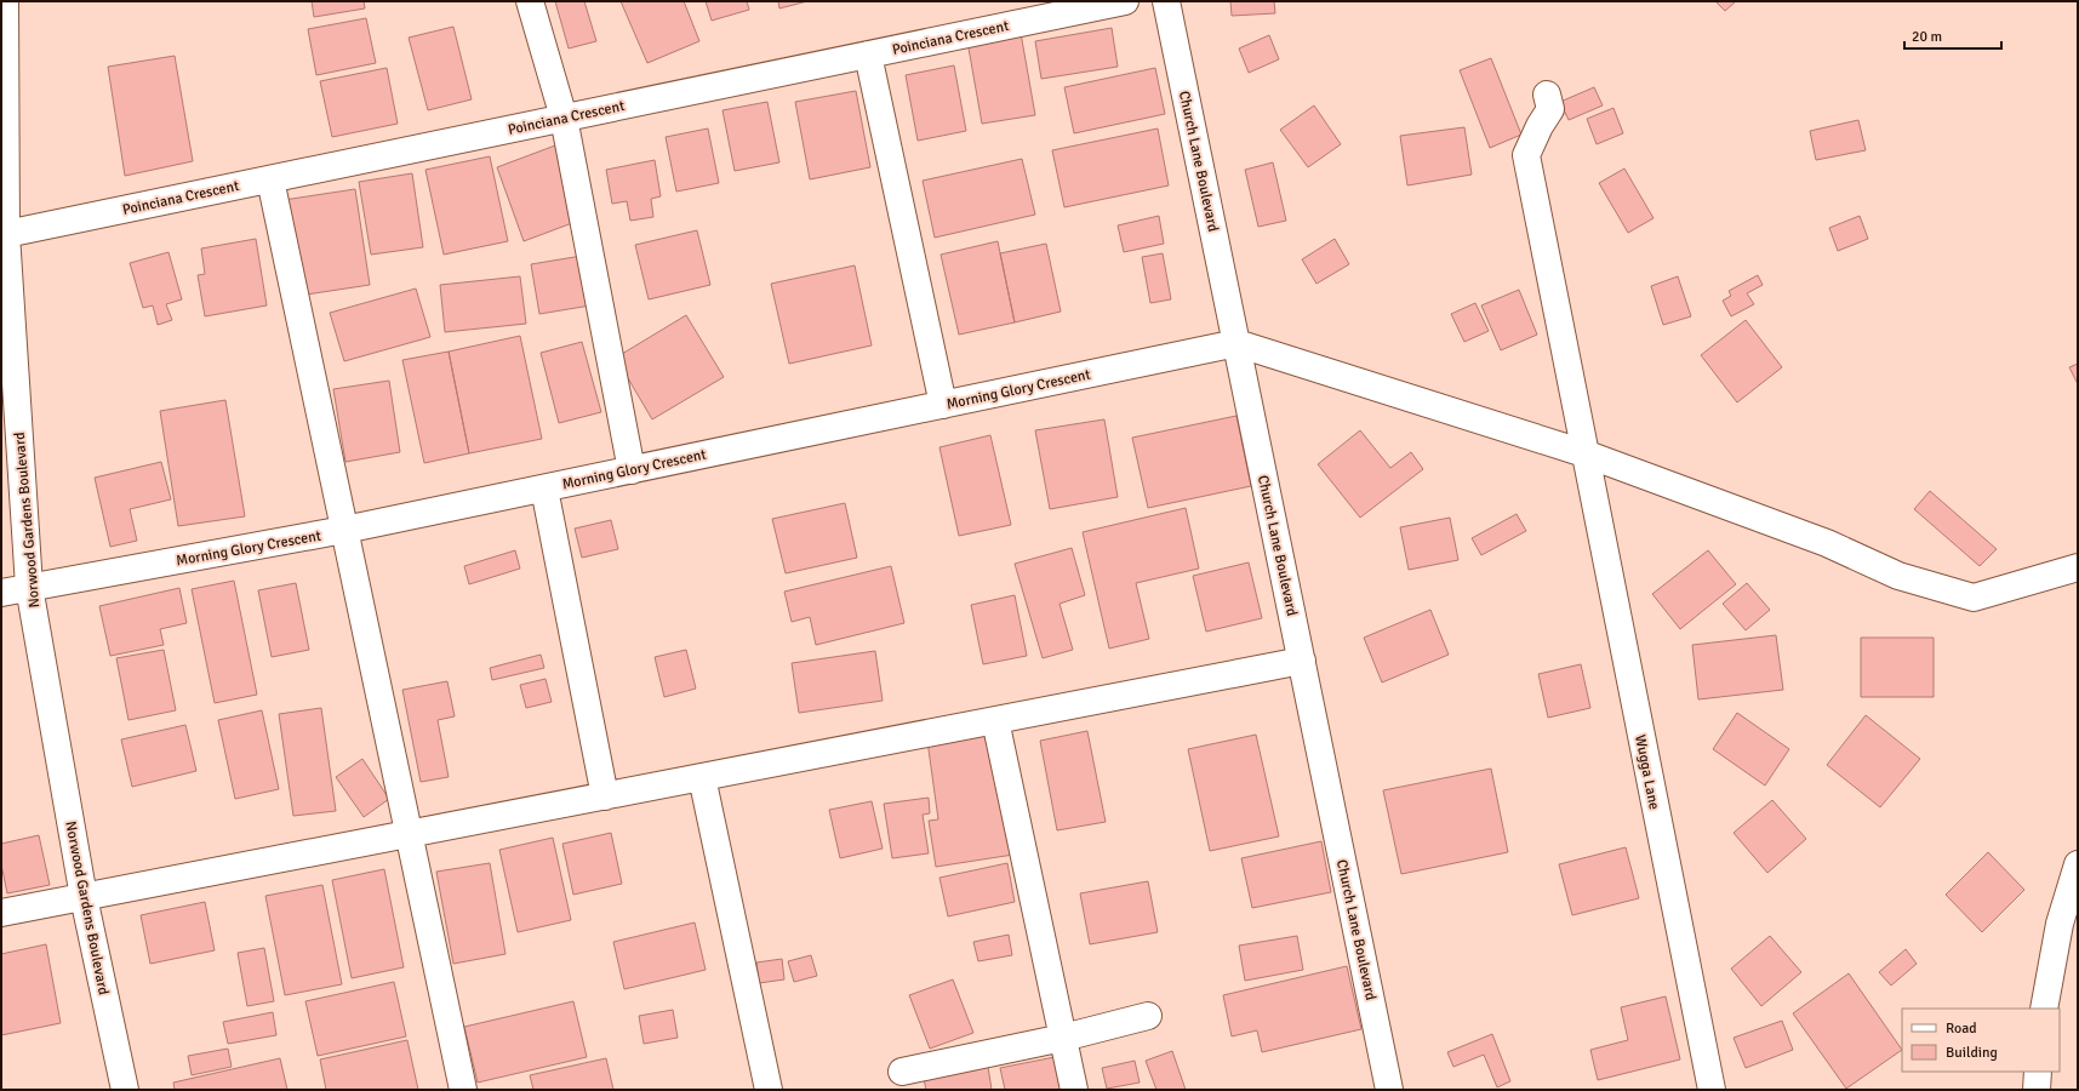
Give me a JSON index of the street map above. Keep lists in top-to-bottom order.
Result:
{
  "streets": {
    "street": [
      "Poinciana Crescent",
      "Church Lane Boulevard",
      "Morning Glory Crescent",
      "Norwood Gardens Boulevard",
      "Wugga Lane"
    ]
  },
  "crossings": [
    ["Poinciana Crescent", "Norwood Gardens Boulevard"],
    ["Church Lane Boulevard", "Morning Glory Crescent"],
    ["Morning Glory Crescent", "Norwood Gardens Boulevard"]
  ],
  "legend": ["Road", "Building"],
  "scale_bar": "20 m"
}
